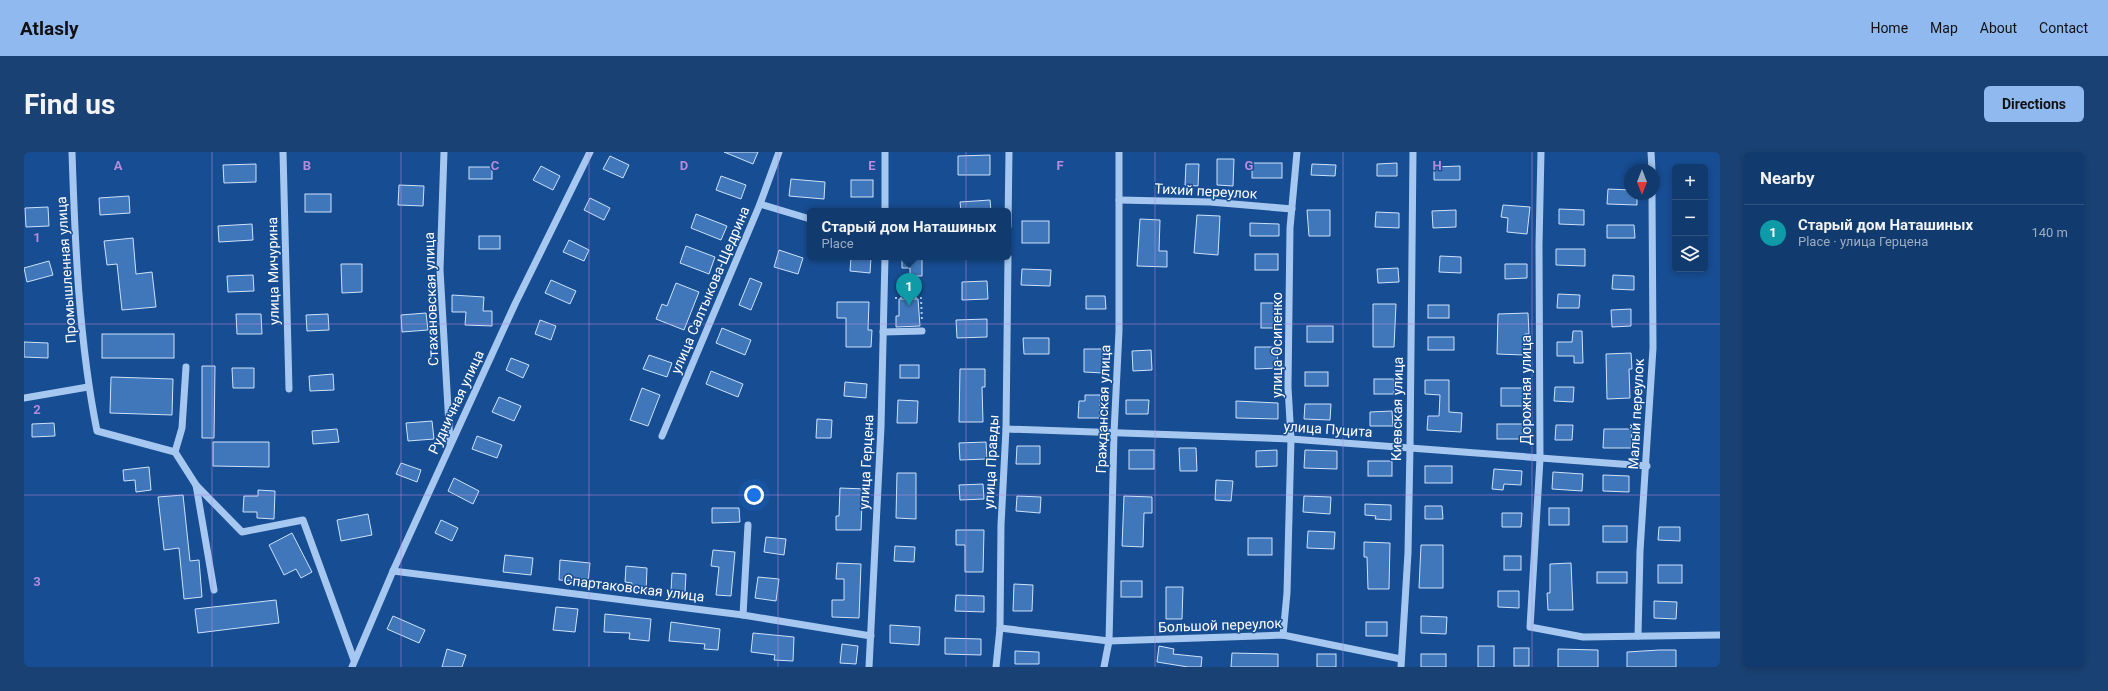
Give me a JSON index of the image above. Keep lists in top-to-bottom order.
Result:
{
  "streets": {
    "street": [
      "Тихий переулок",
      "Промышленная улица",
      "улица Мичурина",
      "улица Салтыкова-Щедрина",
      "Стахановская улица",
      "улица Осипенко",
      "Дорожная улица",
      "Рудничная улица",
      "Гражданская улица",
      "Киевская улица",
      "Малый переулок",
      "улица Пуцита",
      "улица Герцена",
      "улица Правды",
      "Спартаковская улица",
      "Большой переулок"
    ]
  },
  "crossings": [
    ["Тихий переулок", "улица Осипенко"],
    ["Тихий переулок", "Гражданская улица"],
    ["Стахановская улица", "Рудничная улица"],
    ["улица Осипенко", "улица Пуцита"],
    ["улица Осипенко", "Большой переулок"],
    ["Дорожная улица", "Малый переулок"],
    ["Дорожная улица", "улица Пуцита"],
    ["Рудничная улица", "Спартаковская улица"],
    ["Гражданская улица", "улица Пуцита"],
    ["Гражданская улица", "Большой переулок"],
    ["Киевская улица", "улица Пуцита"],
    ["Киевская улица", "Большой переулок"],
    ["Малый переулок", "улица Пуцита"],
    ["улица Пуцита", "улица Правды"],
    ["улица Герцена", "Спартаковская улица"],
    ["улица Правды", "Большой переулок"]
  ],
  "north": "bottom",
  "page": {
    "header": "Atlasly",
    "nav": [
      "Home",
      "Map",
      "About",
      "Contact"
    ],
    "buttons": "Directions",
    "title": "Find us",
    "heading": "Nearby",
    "map_buttons": ["+", "−"],
    "list": [
      {
        "mark": "1",
        "name": "Старый дом Наташиных",
        "note": "Place · улица Герцена",
        "value": "140 m"
      }
    ],
    "popup": ["Старый дом Наташиных", "Place"],
    "pins": "1"
  },
  "grid": {
    "columns": [
      "A",
      "B",
      "C",
      "D",
      "E",
      "F",
      "G",
      "H"
    ],
    "rows": ["1", "2", "3"]
  }
}
